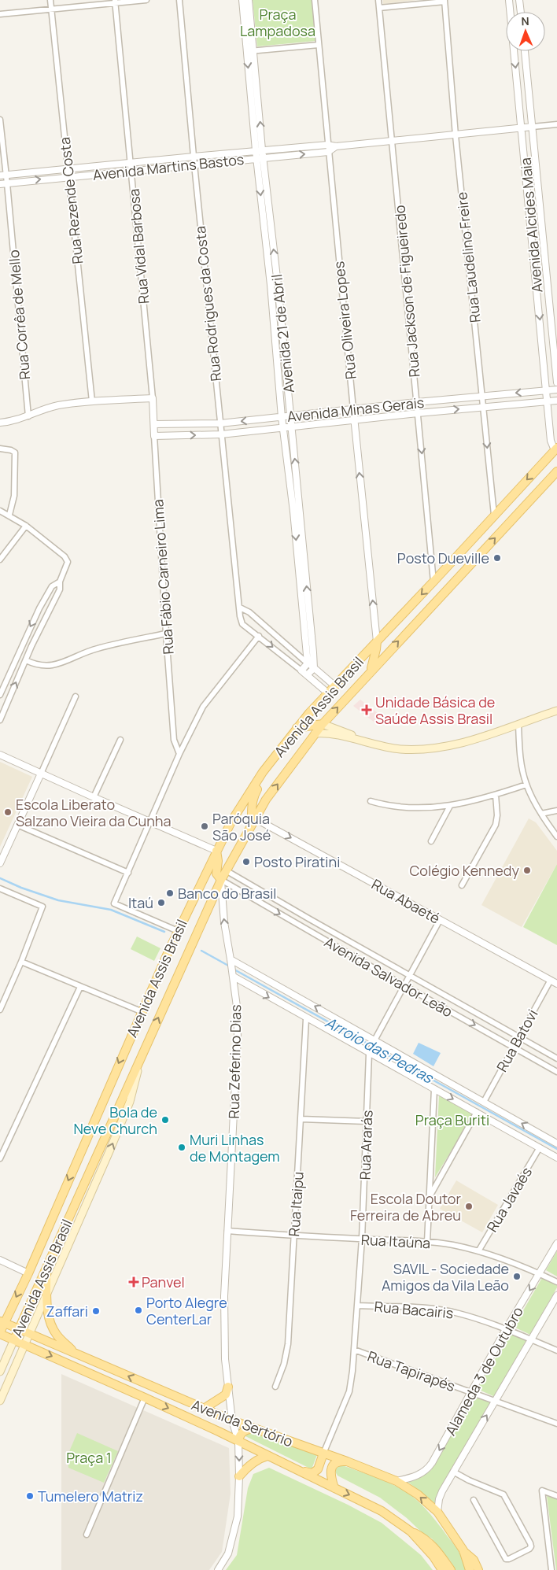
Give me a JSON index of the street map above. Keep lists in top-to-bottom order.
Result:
{
  "streets": {
    "main road": ["Avenida Assis Brasil", "Avenida Sertório"],
    "street": [
      "Avenida Martins Bastos",
      "Rua Rezende Costa",
      "Avenida Alcides Maia",
      "Rua Vidal Barbosa",
      "Rua Laudelino Freire",
      "Rua Jackson de Figueiredo",
      "Rua Rodrigues da Costa",
      "Rua Corrêa de Mello",
      "Rua Oliveira Lopes",
      "Avenida 21 de Abril",
      "Avenida Minas Gerais",
      "Rua Fábio Carneiro Lima",
      "Rua Abaeté",
      "Avenida Salvador Leão",
      "Rua Batovi",
      "Rua Zeferino Dias",
      "Rua Ararás",
      "Rua Javaés",
      "Rua Itaipu",
      "Rua Itaúna",
      "Rua Bacairis",
      "Rua Tapirapés",
      "Alameda 3 de Outubro"
    ]
  },
  "crossings": [
    ["Avenida Martins Bastos", "Rua Rezende Costa"],
    ["Avenida Martins Bastos", "Avenida Alcides Maia"],
    ["Avenida Martins Bastos", "Rua Vidal Barbosa"],
    ["Avenida Martins Bastos", "Rua Laudelino Freire"],
    ["Avenida Martins Bastos", "Rua Jackson de Figueiredo"],
    ["Avenida Martins Bastos", "Rua Rodrigues da Costa"],
    ["Avenida Martins Bastos", "Rua Corrêa de Mello"],
    ["Avenida Martins Bastos", "Rua Oliveira Lopes"],
    ["Avenida Martins Bastos", "Avenida 21 de Abril"],
    ["Avenida Alcides Maia", "Avenida Minas Gerais"],
    ["Avenida Alcides Maia", "Avenida Assis Brasil"],
    ["Rua Vidal Barbosa", "Rua Fábio Carneiro Lima"],
    ["Rua Laudelino Freire", "Avenida Minas Gerais"],
    ["Rua Laudelino Freire", "Avenida Assis Brasil"],
    ["Rua Jackson de Figueiredo", "Avenida Minas Gerais"],
    ["Rua Jackson de Figueiredo", "Avenida Assis Brasil"],
    ["Rua Rodrigues da Costa", "Avenida Minas Gerais"],
    ["Rua Oliveira Lopes", "Avenida Minas Gerais"],
    ["Rua Oliveira Lopes", "Avenida Assis Brasil"],
    ["Avenida 21 de Abril", "Avenida Minas Gerais"],
    ["Avenida Minas Gerais", "Rua Fábio Carneiro Lima"],
    ["Avenida Assis Brasil", "Rua Abaeté"],
    ["Avenida Assis Brasil", "Avenida Salvador Leão"],
    ["Avenida Assis Brasil", "Rua Zeferino Dias"],
    ["Avenida Assis Brasil", "Avenida Sertório"],
    ["Rua Abaeté", "Rua Batovi"],
    ["Rua Abaeté", "Rua Ararás"],
    ["Avenida Salvador Leão", "Rua Batovi"],
    ["Avenida Salvador Leão", "Rua Zeferino Dias"],
    ["Avenida Salvador Leão", "Rua Ararás"],
    ["Rua Zeferino Dias", "Rua Itaúna"],
    ["Rua Zeferino Dias", "Avenida Sertório"],
    ["Rua Ararás", "Rua Itaúna"],
    ["Rua Ararás", "Rua Bacairis"],
    ["Rua Ararás", "Rua Tapirapés"],
    ["Rua Ararás", "Avenida Sertório"],
    ["Rua Javaés", "Rua Itaúna"],
    ["Rua Itaipu", "Rua Itaúna"],
    ["Rua Itaúna", "Alameda 3 de Outubro"],
    ["Rua Bacairis", "Alameda 3 de Outubro"],
    ["Rua Tapirapés", "Alameda 3 de Outubro"],
    ["Alameda 3 de Outubro", "Avenida Sertório"]
  ],
  "one_way": ["Rua Abaeté"],
  "water": ["Arroio das Pedras"],
  "parks": ["Praça Lampadosa", "Praça Buriti", "Praça 1"],
  "places": {
    "other": [
      "Posto Dueville",
      "Escola Liberato Salzano Vieira da Cunha",
      "Paróquia São José",
      "Posto Piratini",
      "Colégio Kennedy",
      "Banco do Brasil",
      "Itaú",
      "Bola de Neve Church",
      "Muri Linhas de Montagem",
      "Escola Doutor Ferreira de Abreu",
      "SAVIL - Sociedade Amigos da Vila Leão",
      "Porto Alegre CenterLar",
      "Zaffari",
      "Tumelero Matriz"
    ],
    "health": ["Unidade Básica de Saúde Assis Brasil", "Panvel"]
  },
  "north": "top"
}
